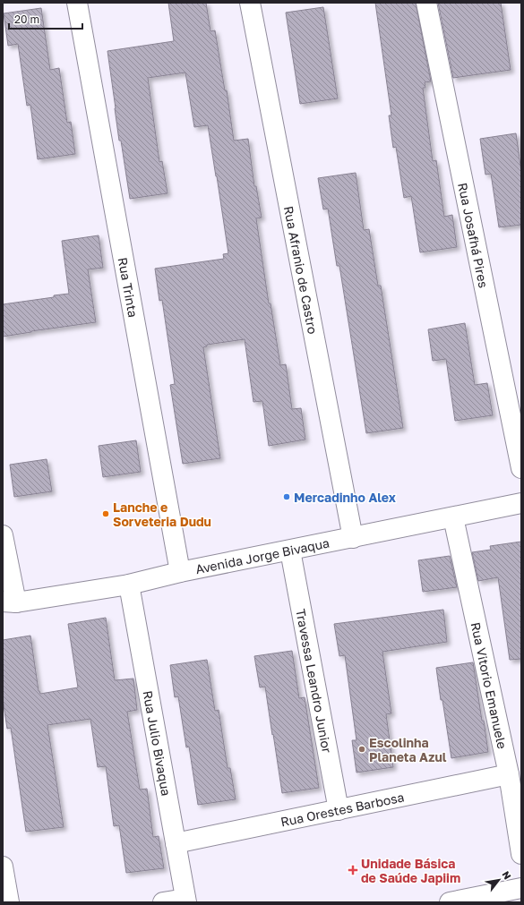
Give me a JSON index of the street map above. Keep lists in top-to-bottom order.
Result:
{
  "streets": {
    "street": [
      "Rua Josafhá Pires",
      "Rua Afranio de Castro",
      "Rua Trinta",
      "Avenida Jorge Bivaqua",
      "Travessa Leandro Junior",
      "Rua Vitorio Emanuele",
      "Rua Julio Bivaqua",
      "Rua Orestes Barbosa"
    ]
  },
  "crossings": [
    ["Rua Afranio de Castro", "Avenida Jorge Bivaqua"],
    ["Rua Trinta", "Avenida Jorge Bivaqua"],
    ["Avenida Jorge Bivaqua", "Travessa Leandro Junior"],
    ["Avenida Jorge Bivaqua", "Rua Vitorio Emanuele"],
    ["Avenida Jorge Bivaqua", "Rua Julio Bivaqua"],
    ["Travessa Leandro Junior", "Rua Orestes Barbosa"],
    ["Rua Vitorio Emanuele", "Rua Orestes Barbosa"],
    ["Rua Julio Bivaqua", "Rua Orestes Barbosa"]
  ],
  "places": {
    "other": ["Mercadinho Alex", "Lanche e Sorveteria Dudu", "Escolinha Planeta Azul"],
    "health": ["Unidade Básica de Saúde Japiim"]
  },
  "scale_bar": "20 m",
  "north": "top right"
}
